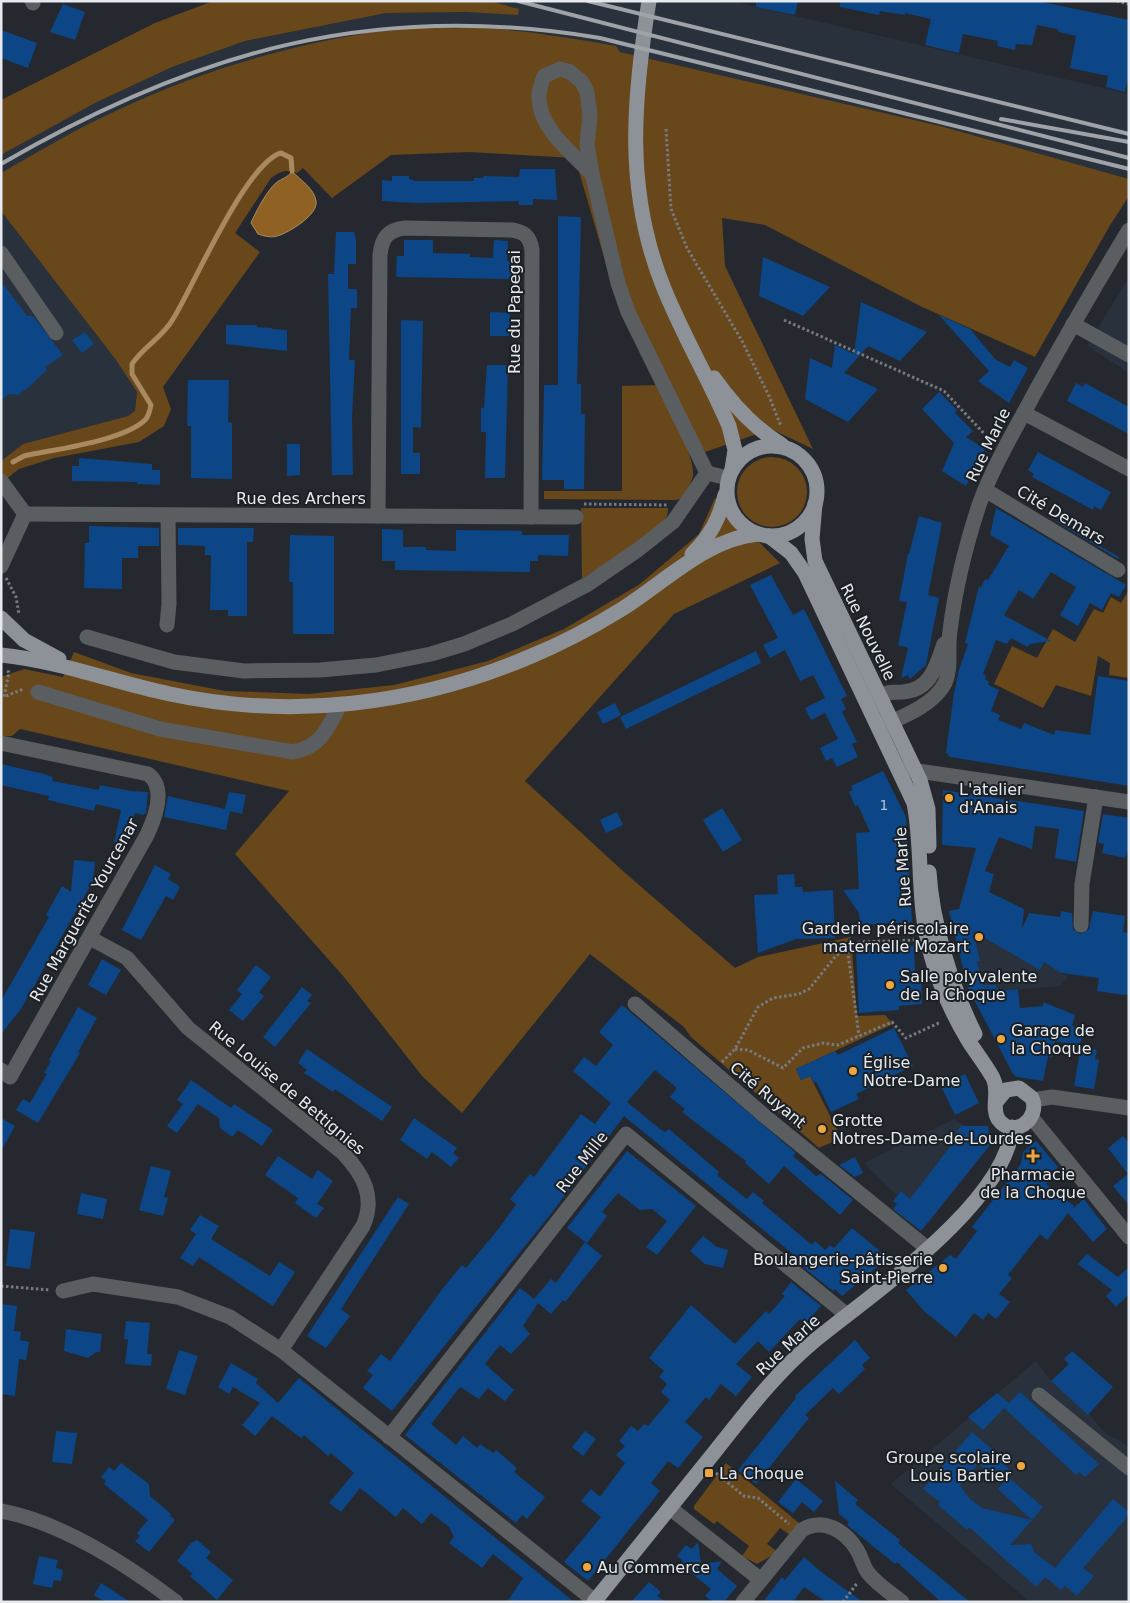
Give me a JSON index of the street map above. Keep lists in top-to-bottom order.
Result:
{
  "streets": {
    "main road": ["Rue Marle", "Rue Nouvelle"],
    "street": [
      "Rue du Papegai",
      "Rue des Archers",
      "Cité Demars",
      "Rue Marguerite Yourcenar",
      "Rue Louise de Bettignies",
      "Cité Ruyant",
      "Rue Mille"
    ]
  },
  "crossings": [
    ["Rue du Papegai", "Rue des Archers"],
    ["Rue Marle", "Cité Demars"],
    ["Rue Marle", "Rue Nouvelle"],
    ["Rue Marle", "Cité Ruyant"],
    ["Rue Marle", "Rue Mille"],
    ["Rue Marguerite Yourcenar", "Rue Louise de Bettignies"]
  ],
  "places": {
    "other": [
      "L'atelier d'Anais",
      "Garderie périscolaire maternelle Mozart",
      "Salle polyvalente de la Choque",
      "Garage de la Choque",
      "Église Notre-Dame",
      "Grotte Notres-Dame-de-Lourdes",
      "Boulangerie-pâtisserie Saint-Pierre",
      "Groupe scolaire Louis Bartier",
      "Au Commerce"
    ],
    "health": ["Pharmacie de la Choque"],
    "transit": ["La Choque"]
  },
  "house_numbers": ["1"]
}
